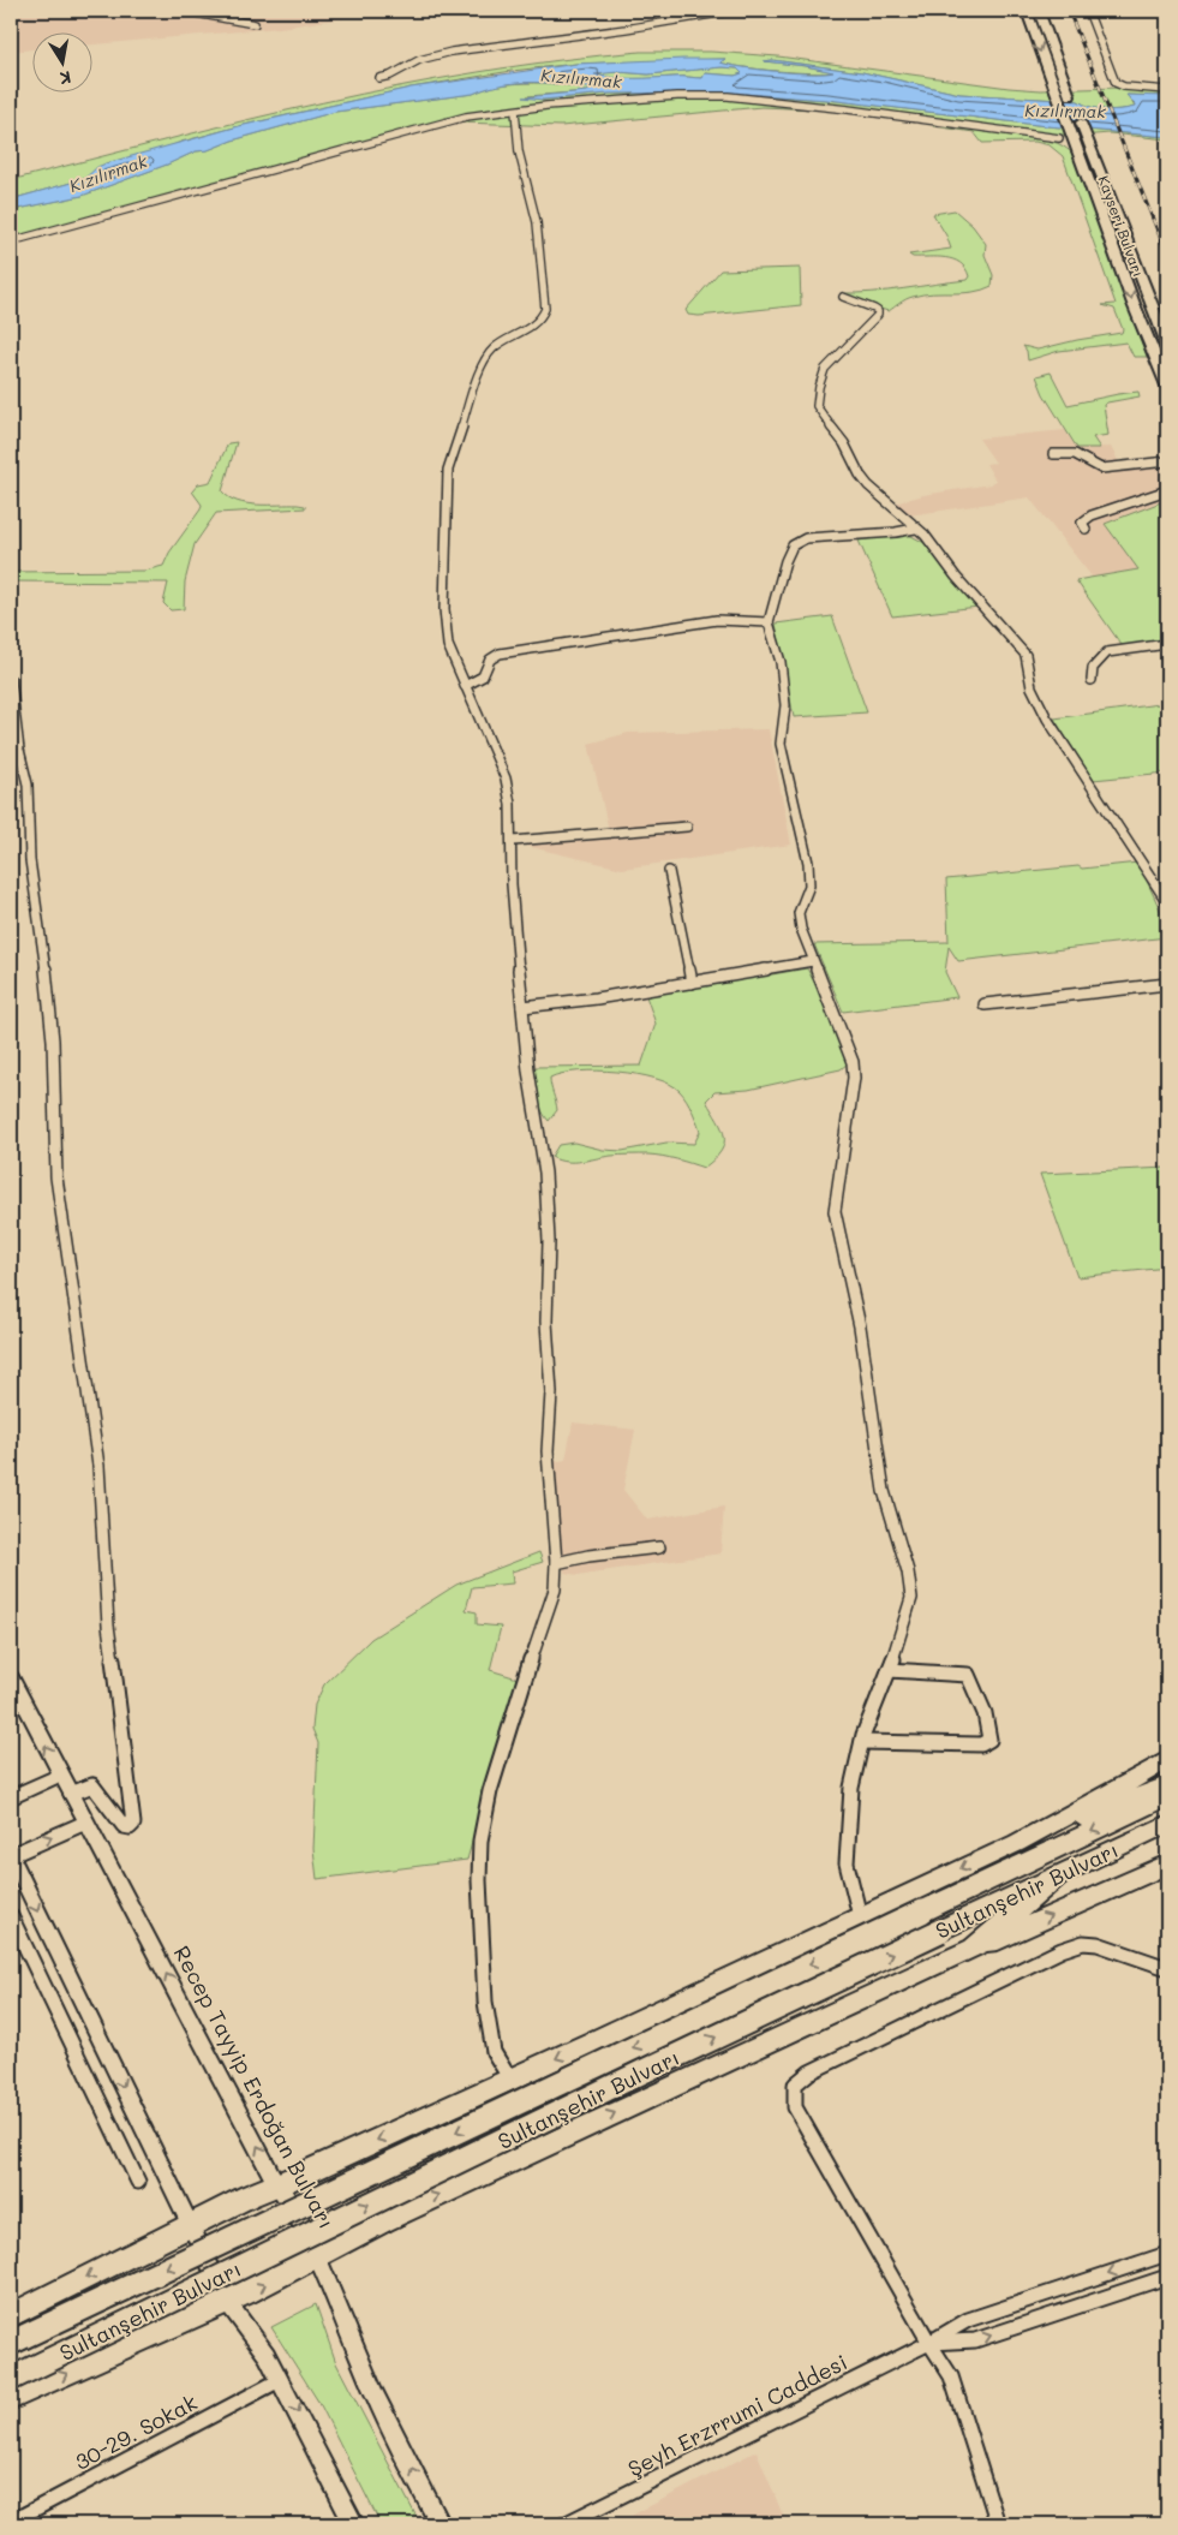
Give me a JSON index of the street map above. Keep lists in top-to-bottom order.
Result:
{
  "streets": {
    "highway": ["Kayseri Bulvarı", "Sultanşehir Bulvarı"],
    "street": ["Recep Tayyip Erdoğan Bulvarı", "Şeyh Erzrrumi Caddesi", "30-29. Sokak"]
  },
  "water": ["Kızılırmak"],
  "north": "bottom"
}
